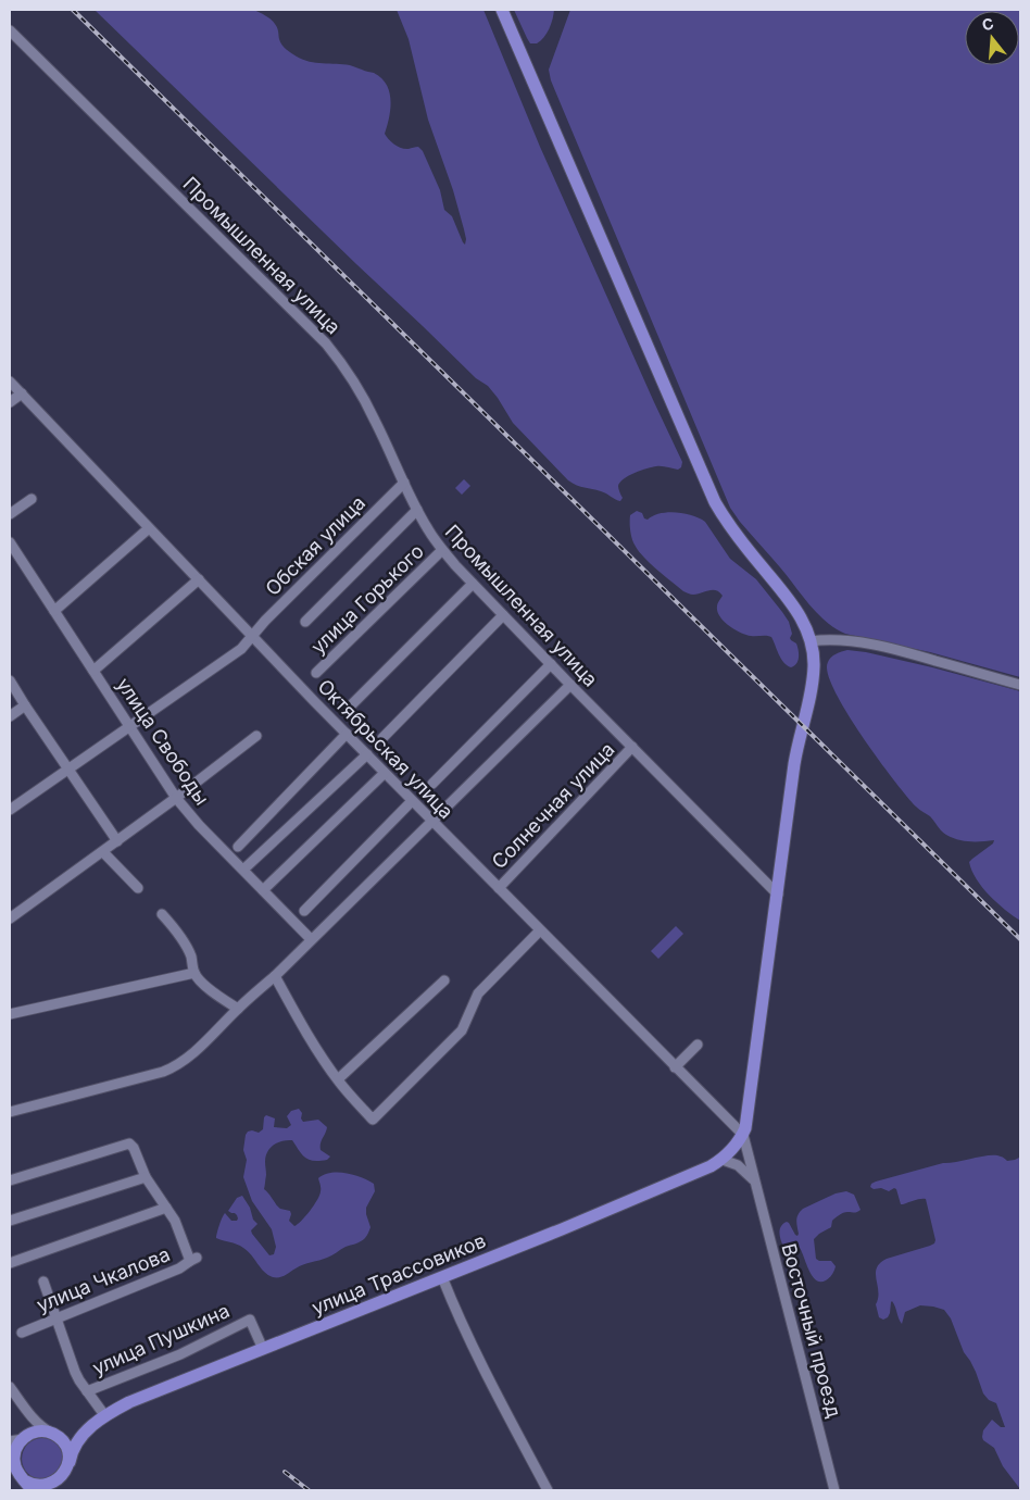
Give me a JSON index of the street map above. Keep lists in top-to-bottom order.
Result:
{
  "streets": {
    "main road": ["улица Трассовиков"],
    "street": [
      "Промышленная улица",
      "Обская улица",
      "улица Горького",
      "улица Свободы",
      "Октябрьская улица",
      "Солнечная улица",
      "улица Чкалова",
      "Восточный проезд",
      "улица Пушкина"
    ]
  },
  "crossings": [
    ["Промышленная улица", "Обская улица"],
    ["Промышленная улица", "улица Горького"],
    ["Промышленная улица", "Солнечная улица"],
    ["Обская улица", "улица Свободы"],
    ["Обская улица", "Октябрьская улица"],
    ["Октябрьская улица", "Солнечная улица"],
    ["Октябрьская улица", "Восточный проезд"],
    ["улица Трассовиков", "улица Пушкина"]
  ],
  "north": "top"
}
